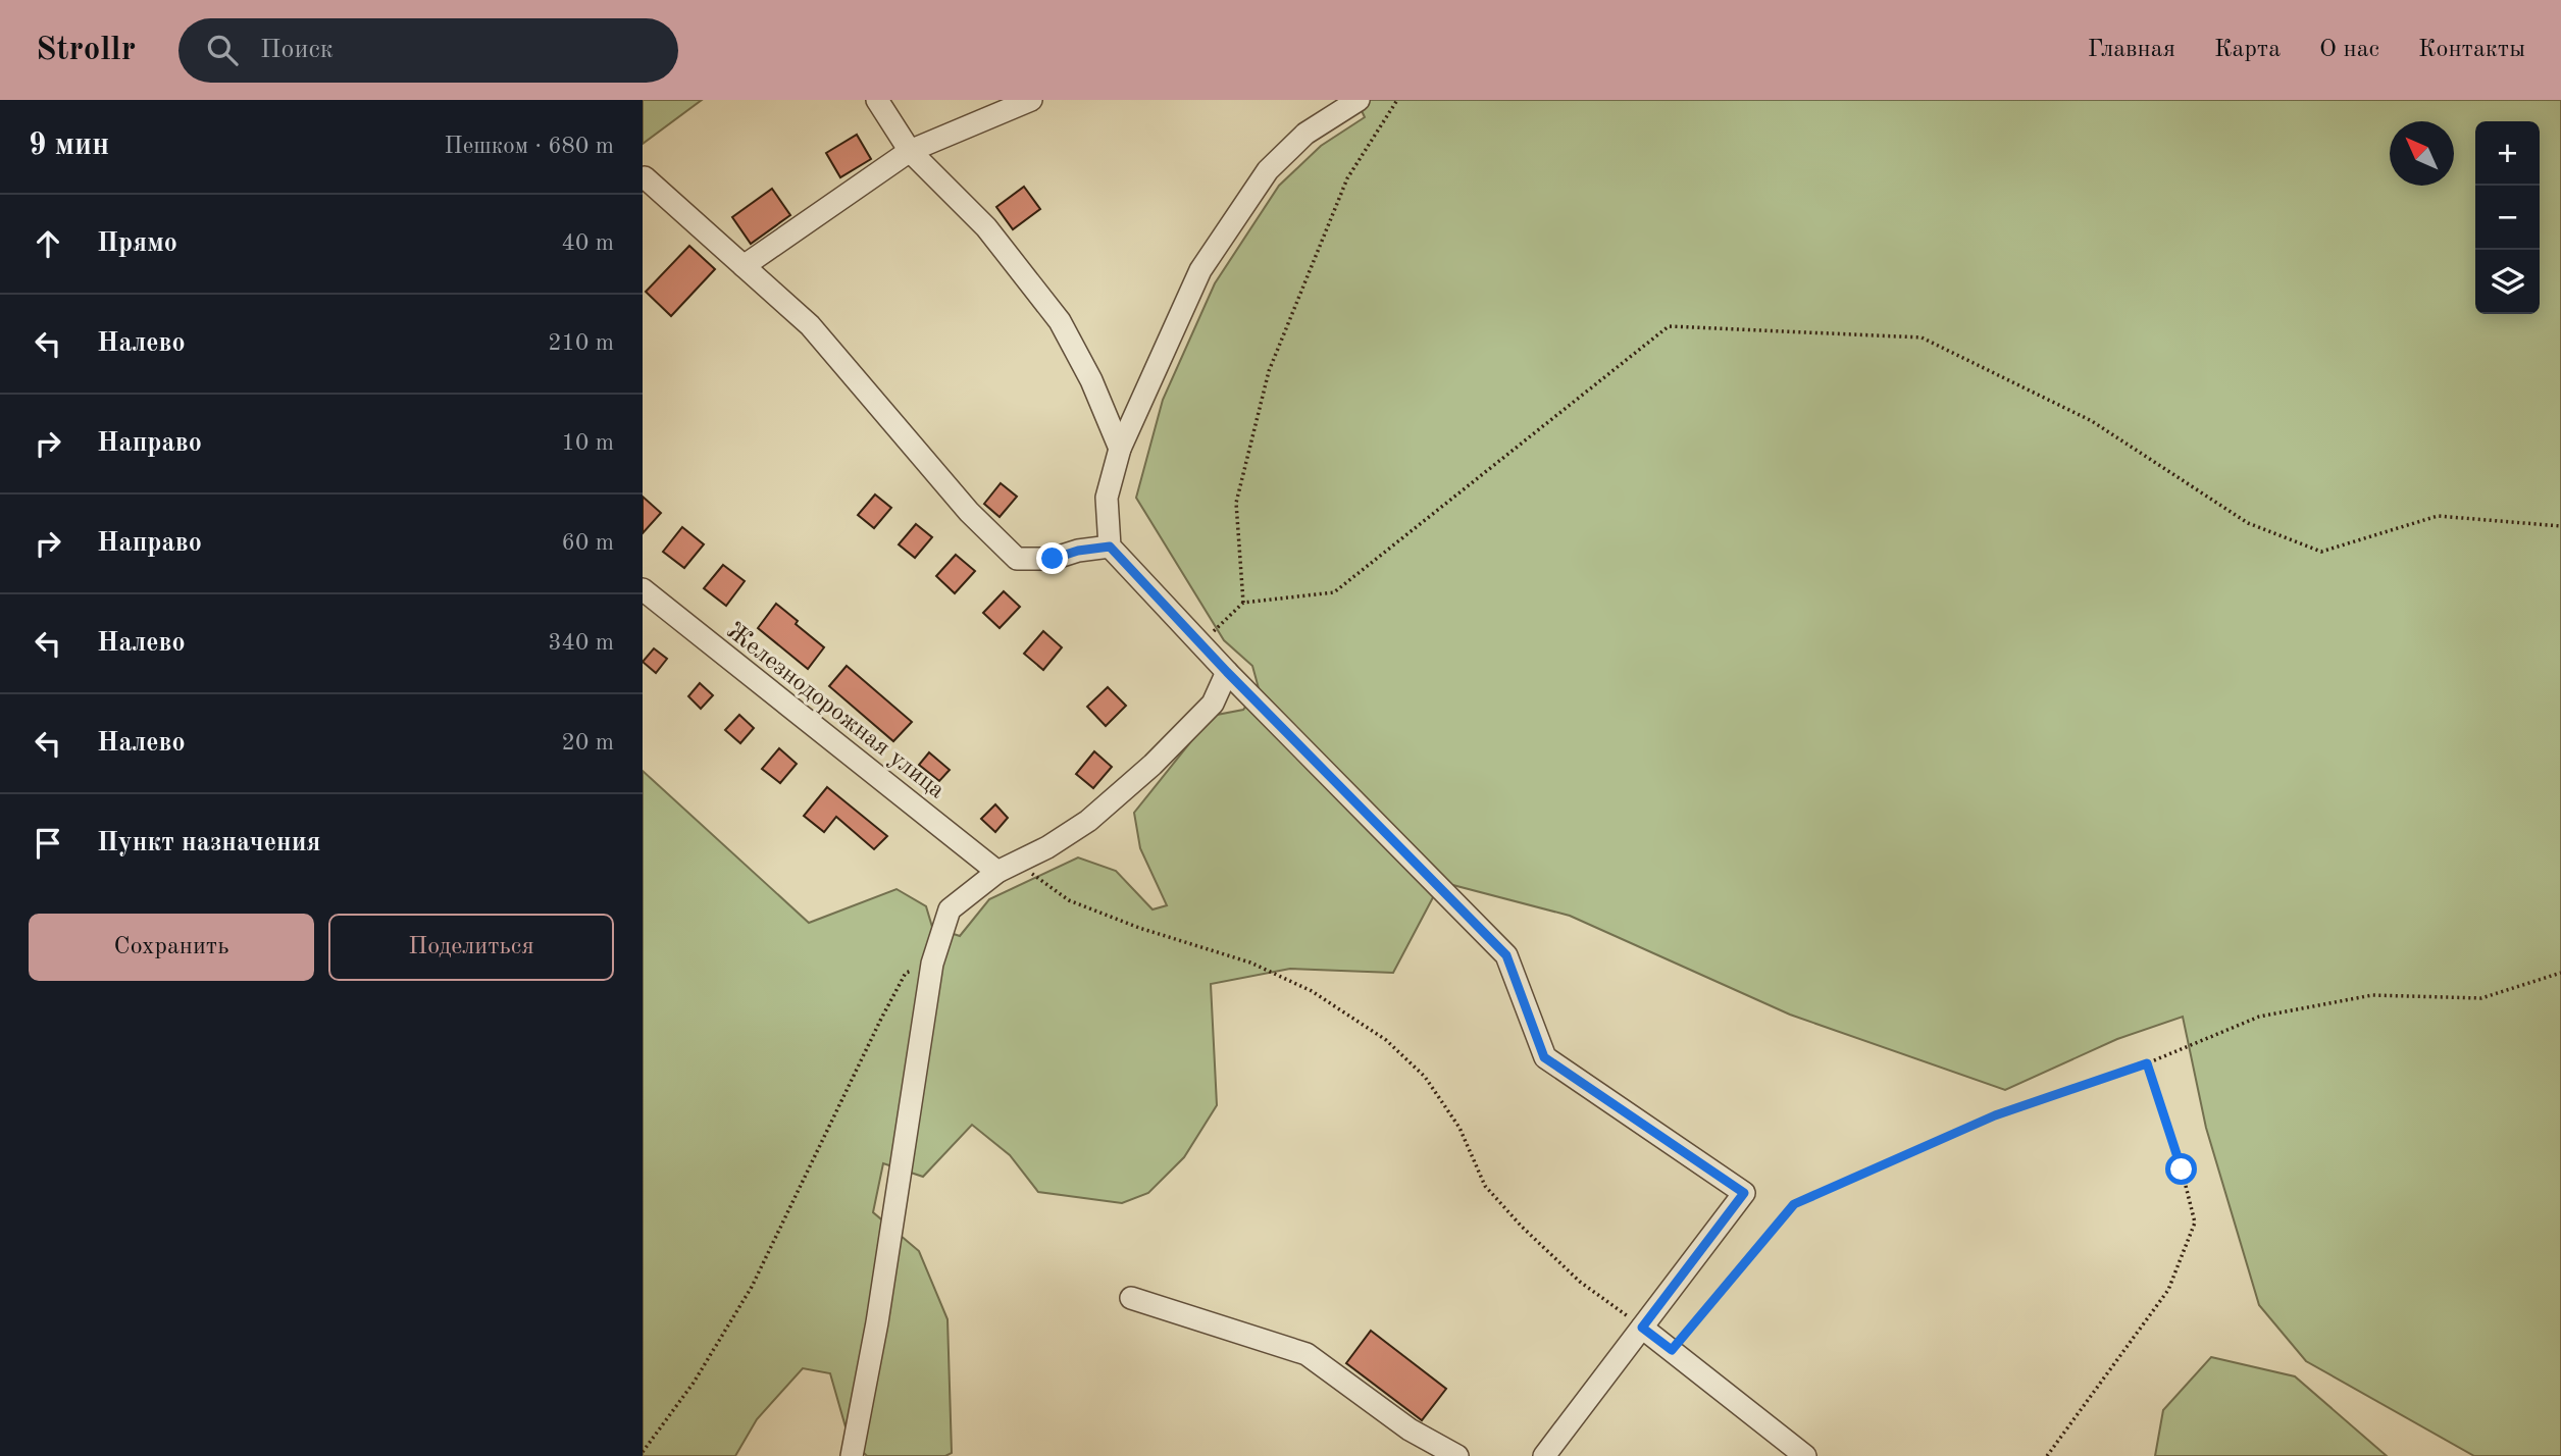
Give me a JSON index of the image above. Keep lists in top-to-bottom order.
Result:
{
  "streets": {
    "street": ["Железнодорожная улица"]
  },
  "north": "top left",
  "page": {
    "header": "Strollr",
    "search": "Поиск",
    "nav": [
      "Главная",
      "Карта",
      "О нас",
      "Контакты"
    ],
    "heading": ["9 мин", "Пешком · 680 m"],
    "map_buttons": ["+", "−"],
    "list": [
      ["Прямо", "40 m"],
      ["Налево", "210 m"],
      ["Направо", "10 m"],
      ["Направо", "60 m"],
      ["Налево", "340 m"],
      ["Налево", "20 m"],
      "Пункт назначения"
    ],
    "buttons": ["Сохранить", "Поделиться"]
  }
}
